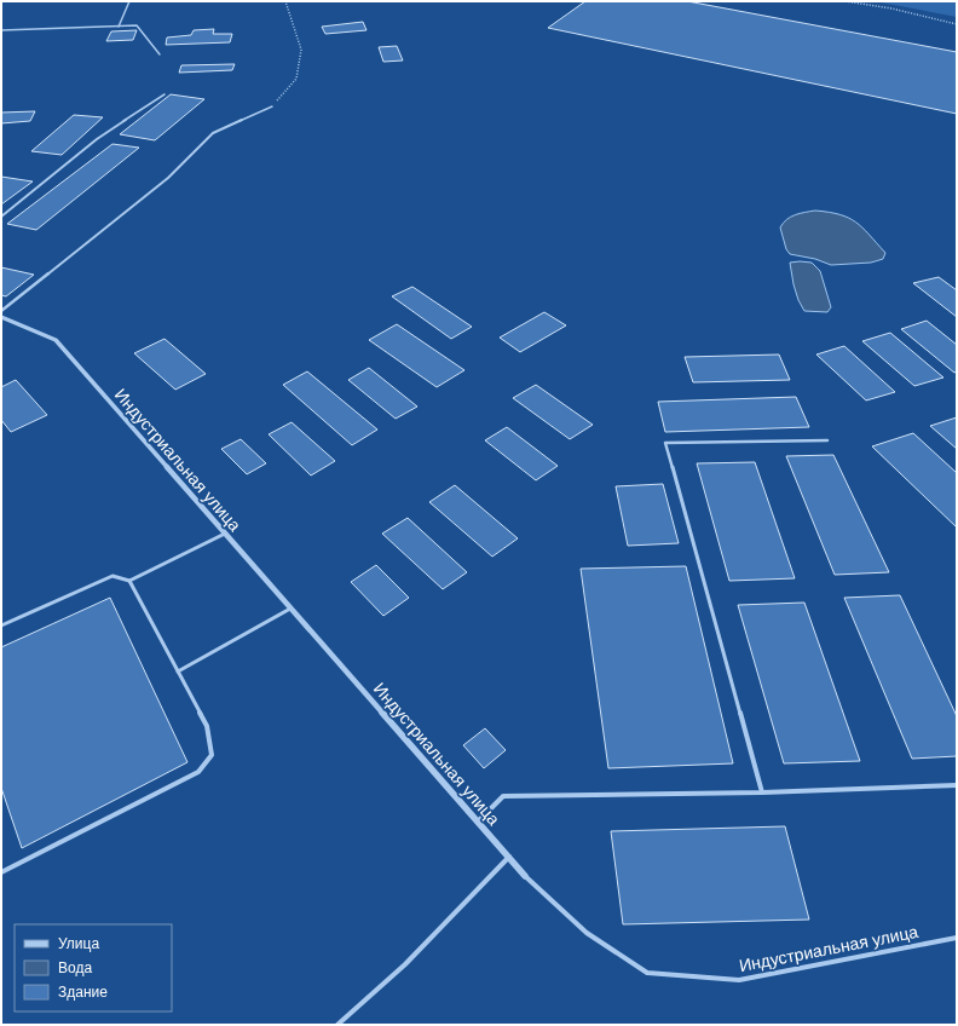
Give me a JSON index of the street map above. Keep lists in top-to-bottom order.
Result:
{
  "streets": {
    "street": ["Индустриальная улица"]
  },
  "legend": ["Улица", "Вода", "Здание"]
}
